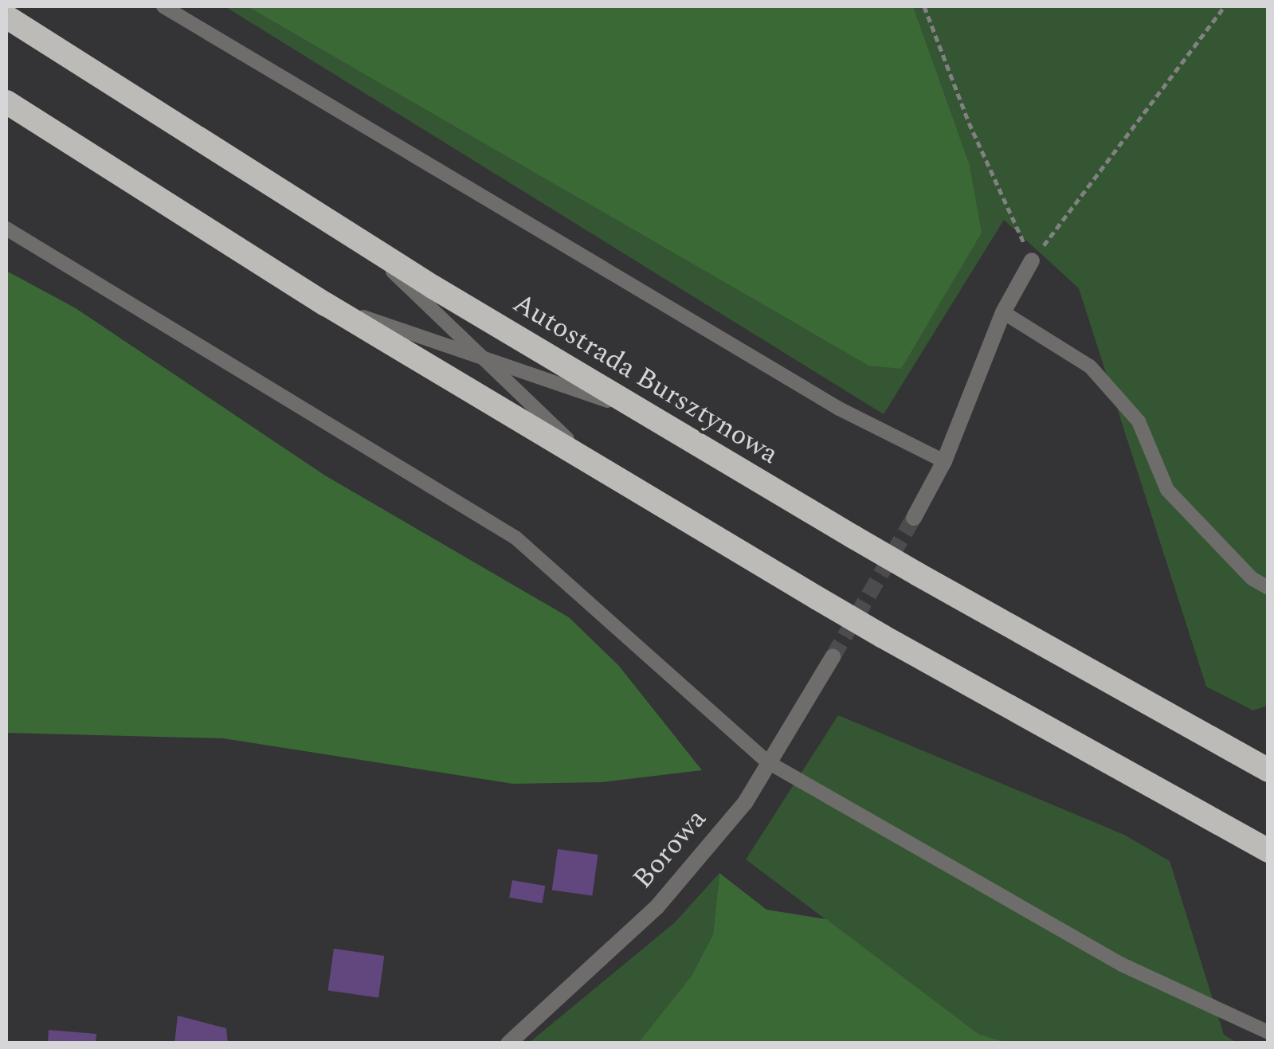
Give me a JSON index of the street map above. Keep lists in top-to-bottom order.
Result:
{
  "streets": {
    "highway": ["Autostrada Bursztynowa"],
    "street": ["Borowa"]
  }
}
